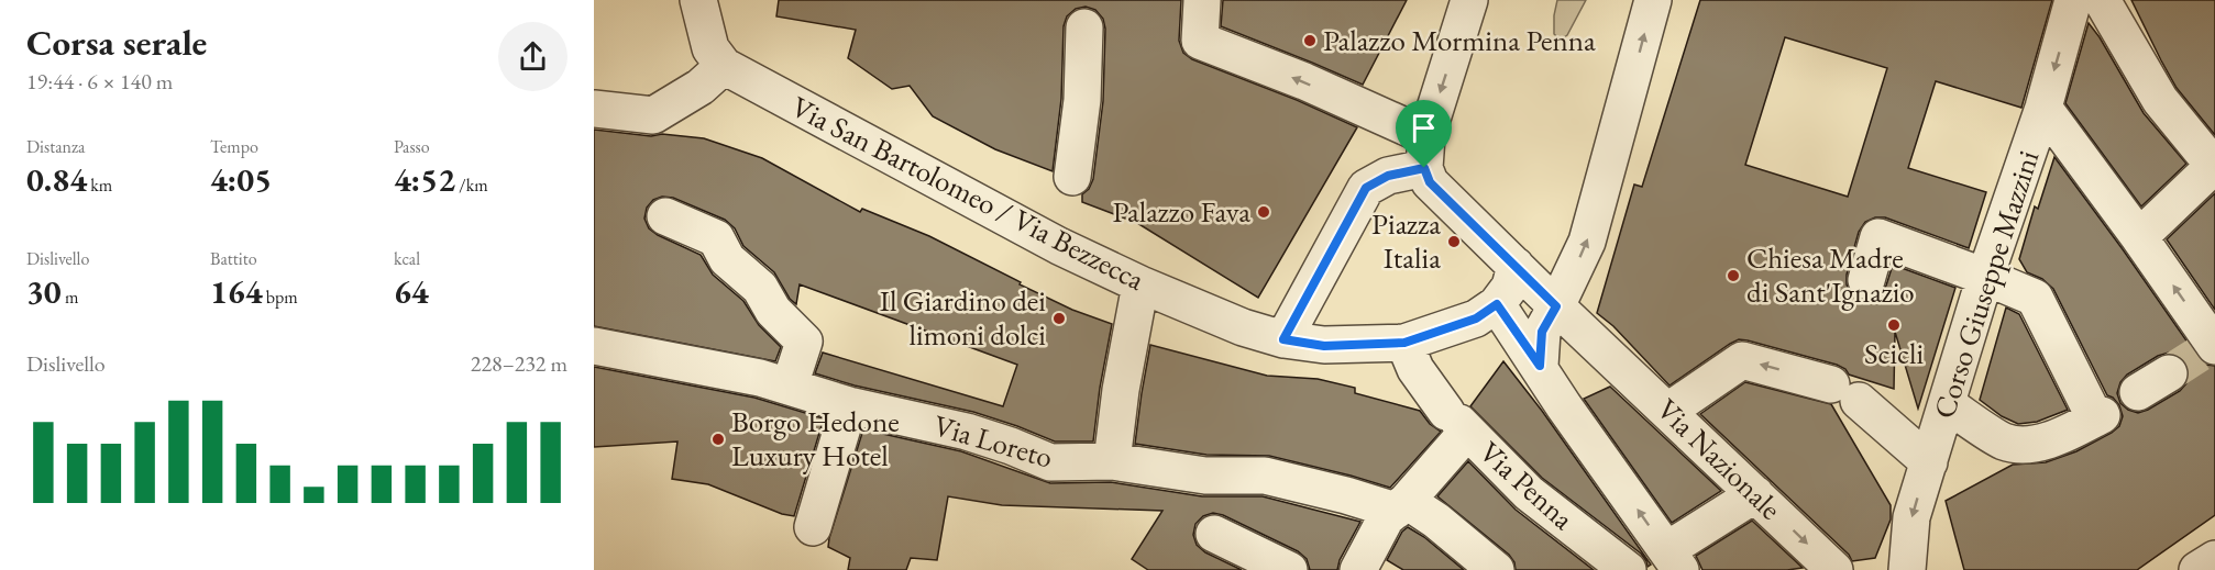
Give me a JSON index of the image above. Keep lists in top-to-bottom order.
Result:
{
  "streets": {
    "street": [
      "Via San Bartolomeo / Via Bezzecca",
      "Corso Giuseppe Mazzini",
      "Via Loreto",
      "Via Nazionale",
      "Via Penna"
    ]
  },
  "crossings": [
    ["Via San Bartolomeo / Via Bezzecca", "Via Penna"]
  ],
  "one_way": ["Corso Giuseppe Mazzini"],
  "places": [
    "Palazzo Mormina Penna",
    "Palazzo Fava",
    "Piazza Italia",
    "Chiesa Madre di Sant'Ignazio",
    "Il Giardino dei limoni dolci",
    "Scicli",
    "Borgo Hedone Luxury Hotel"
  ],
  "page": {
    "heading": ["Corsa serale", "19:44 · 6 × 140 m"],
    "stats": [
      ["Distanza", "0.84 km"],
      ["Tempo", "4:05"],
      ["Passo", "4:52 /km"],
      ["Dislivello", "30 m"],
      ["Battito", "164 bpm"],
      ["kcal", "64"]
    ],
    "chart": ["Dislivello", "228–232 m"]
  }
}
